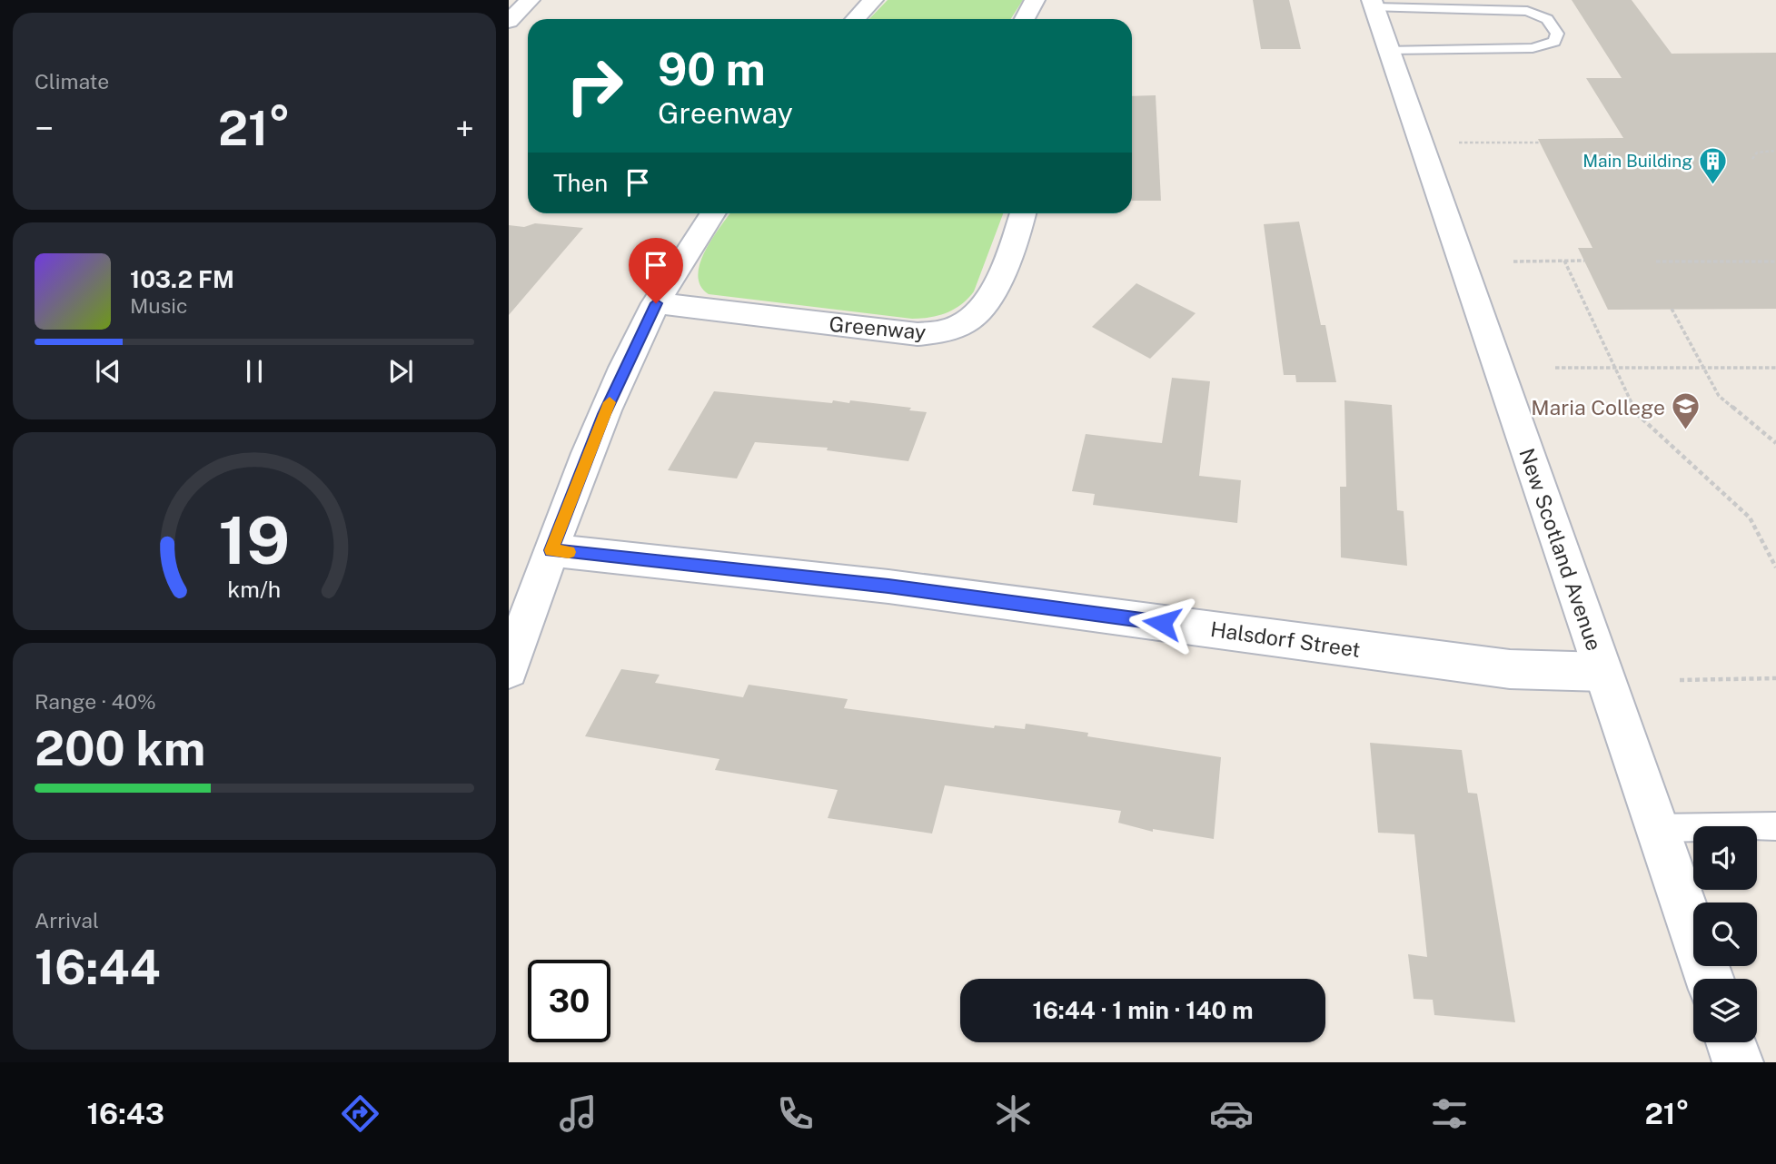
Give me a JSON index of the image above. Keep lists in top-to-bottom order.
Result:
{
  "streets": {
    "street": ["Greenway", "New Scotland Avenue", "Halsdorf Street"]
  },
  "crossings": [
    ["New Scotland Avenue", "Halsdorf Street"]
  ],
  "places": {
    "building": ["Main Building"],
    "school or university": ["Maria College"]
  },
  "page": {
    "tile": [
      "Climate",
      ["Range · 40%", "200 km"],
      ["Arrival", "16:44"]
    ],
    "turn": ["90 m", "Greenway"],
    "heat": ["−", "21°", "+"],
    "then": "Then",
    "song": ["103.2 FM", "Music"],
    "limit": "30",
    "trip": "16:44 · 1 min · 140 m",
    "tabs": ["16:43", "21°"],
    "gauge": ["19", "km/h"]
  }
}
